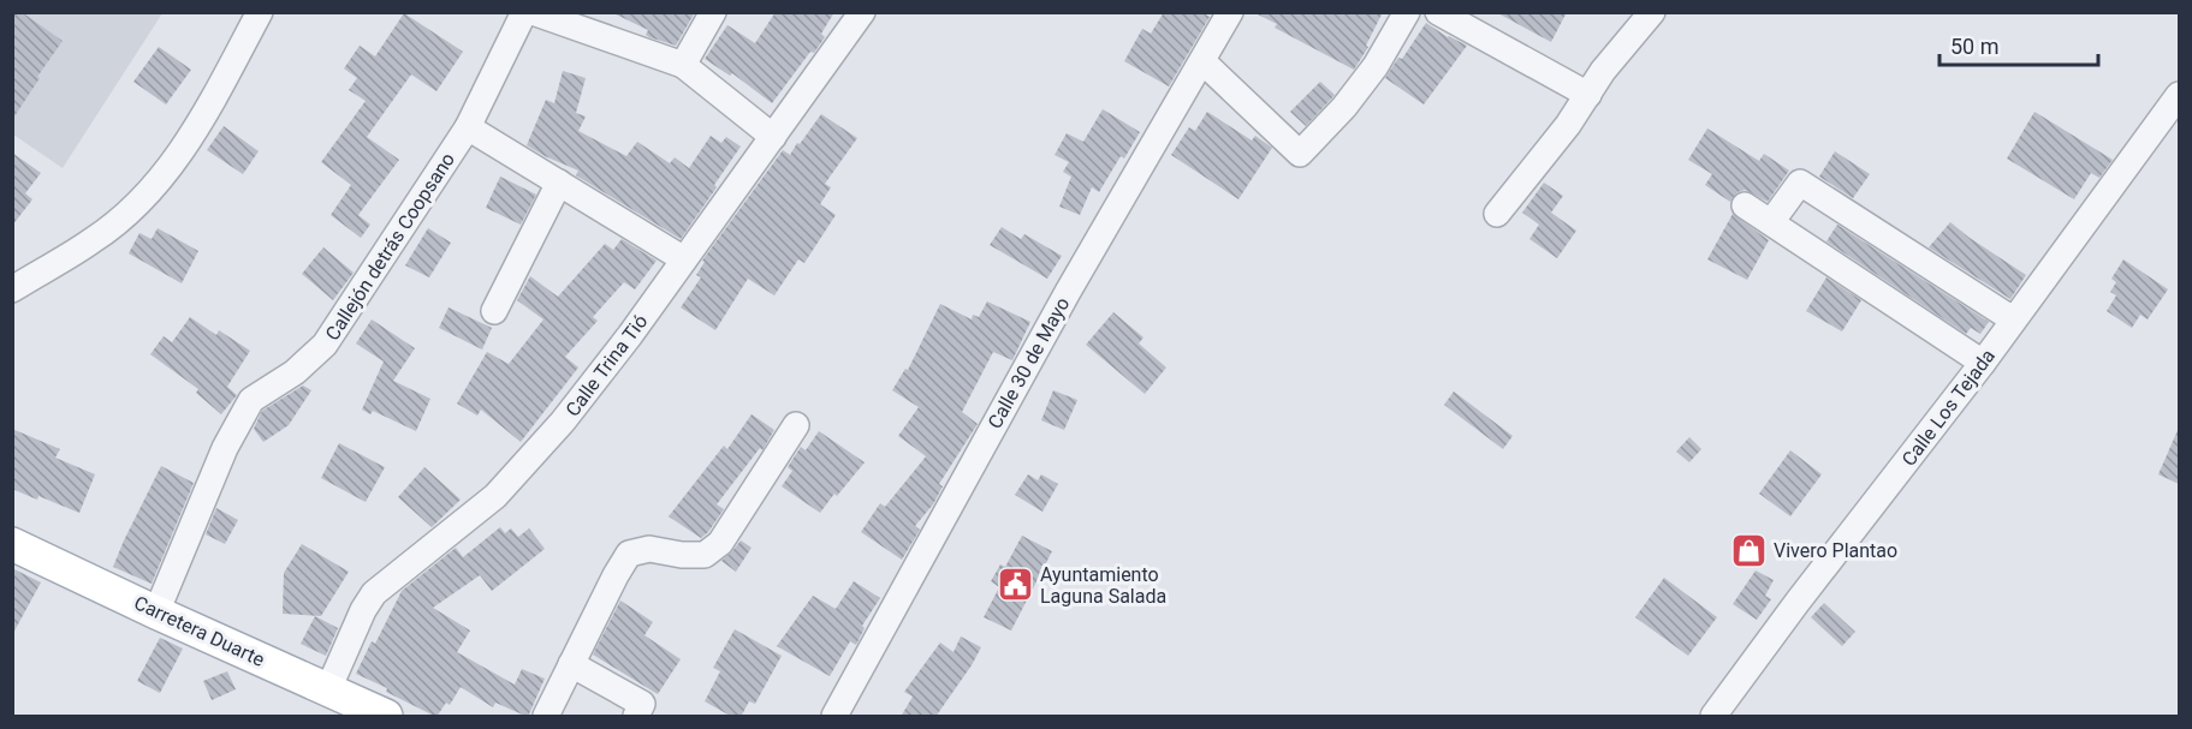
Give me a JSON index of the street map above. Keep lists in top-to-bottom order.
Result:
{
  "streets": {
    "main road": ["Carretera Duarte"],
    "street": [
      "Callejón detrás Coopsano",
      "Calle 30 de Mayo",
      "Calle Trina Tió",
      "Calle Los Tejada"
    ]
  },
  "crossings": [
    ["Callejón detrás Coopsano", "Carretera Duarte"],
    ["Calle Trina Tió", "Carretera Duarte"]
  ],
  "places": {
    "shop": ["Vivero Plantao"],
    "public building": ["Ayuntamiento Laguna Salada"]
  },
  "scale_bar": "50 m"
}
